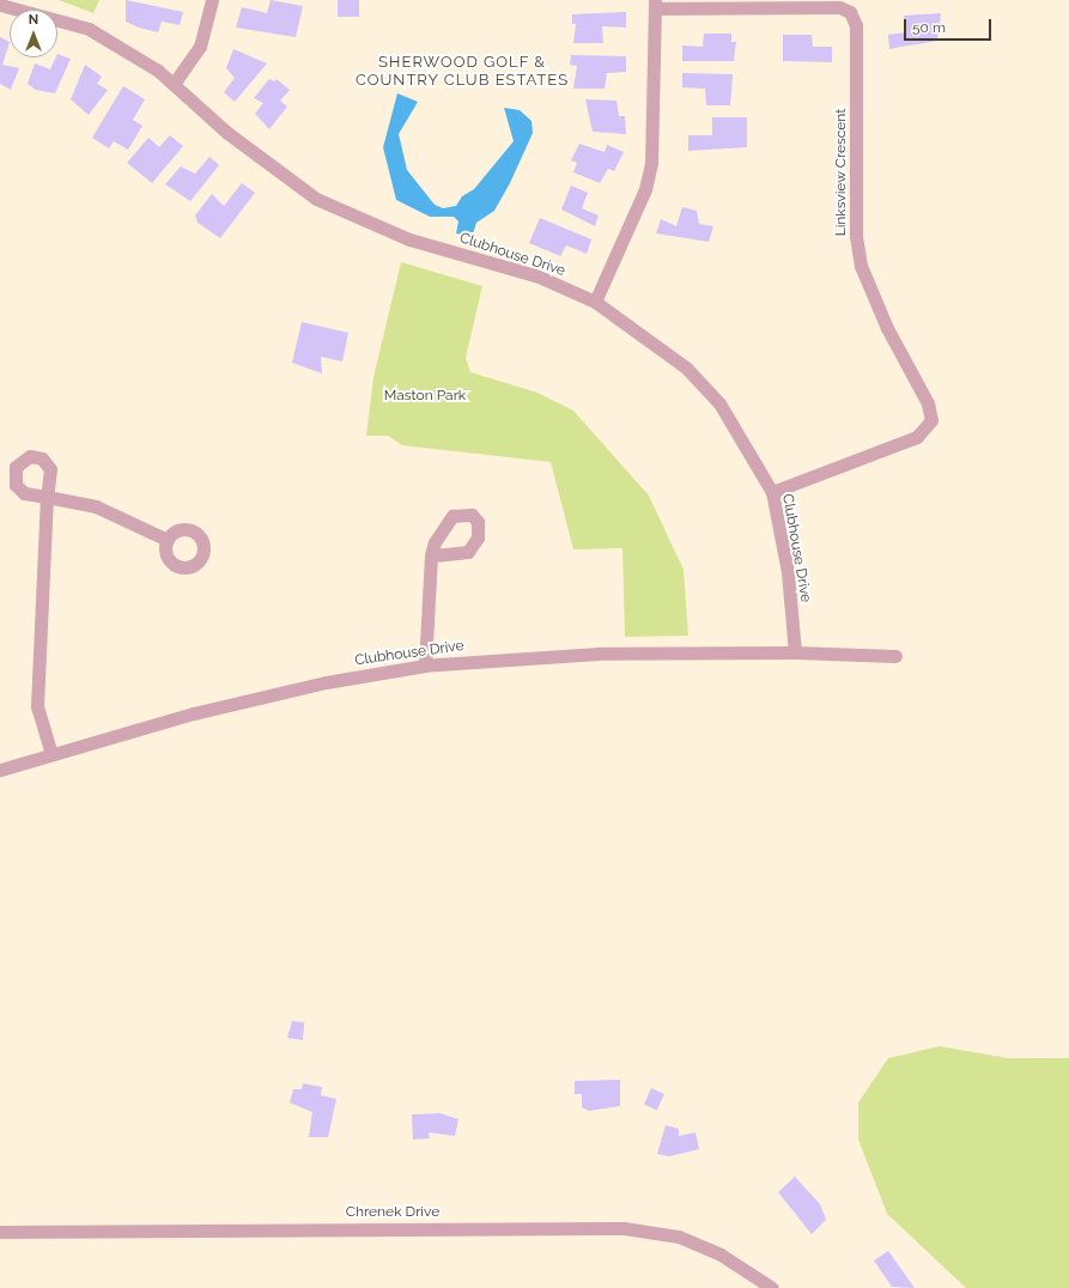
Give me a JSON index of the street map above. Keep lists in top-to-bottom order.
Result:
{
  "streets": {
    "street": ["Linksview Crescent", "Clubhouse Drive", "Chrenek Drive"]
  },
  "crossings": [
    ["Linksview Crescent", "Clubhouse Drive"]
  ],
  "districts": ["SHERWOOD GOLF & COUNTRY CLUB ESTATES"],
  "parks": ["Maston Park"],
  "scale_bar": "50 m",
  "north": "top"
}
